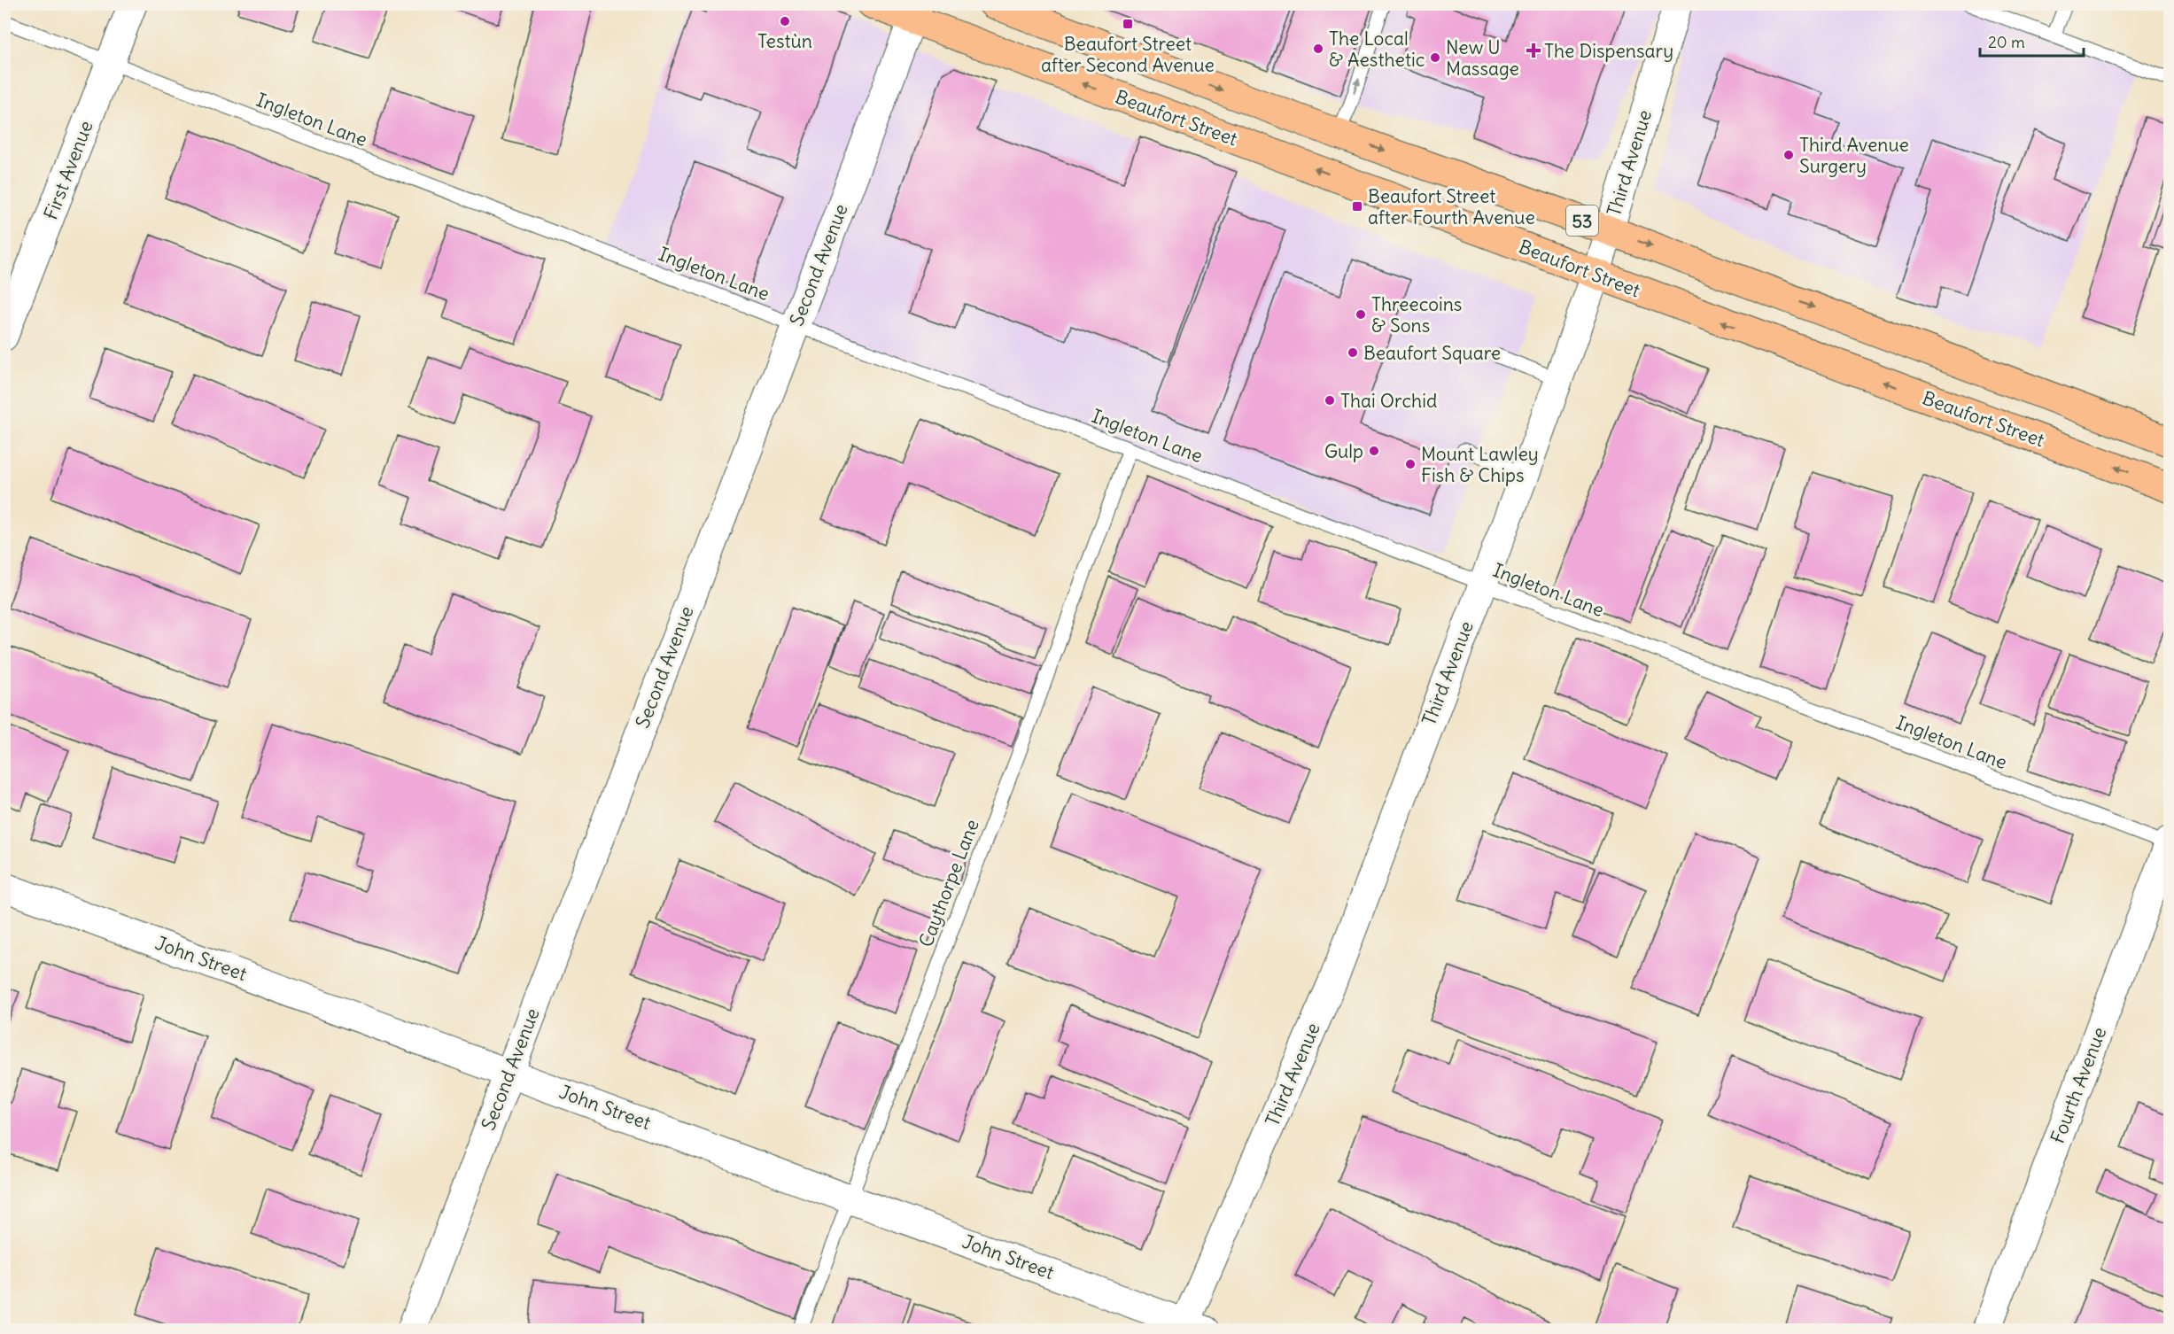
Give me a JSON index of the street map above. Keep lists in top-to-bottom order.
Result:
{
  "streets": {
    "main road": ["Beaufort Street", "53"],
    "street": [
      "Third Avenue",
      "First Avenue",
      "Second Avenue",
      "John Street",
      "Fourth Avenue"
    ],
    "lane": ["Ingleton Lane", "Caythorpe Lane"]
  },
  "crossings": [
    ["Beaufort Street", "Third Avenue"],
    ["Beaufort Street", "Second Avenue"],
    ["Ingleton Lane", "Third Avenue"],
    ["Ingleton Lane", "First Avenue"],
    ["Ingleton Lane", "Second Avenue"],
    ["Ingleton Lane", "Caythorpe Lane"],
    ["Ingleton Lane", "Fourth Avenue"],
    ["Third Avenue", "53"],
    ["Third Avenue", "John Street"],
    ["Second Avenue", "John Street"],
    ["Caythorpe Lane", "John Street"]
  ],
  "places": {
    "other": [
      "Testùn",
      "The Local & Aesthetic",
      "New U Massage",
      "Third Avenue Surgery",
      "Threecoins & Sons",
      "Beaufort Square",
      "Thai Orchid",
      "Gulp",
      "Mount Lawley Fish & Chips"
    ],
    "transit": ["Beaufort Street after Second Avenue", "Beaufort Street after Fourth Avenue"],
    "health": ["The Dispensary"]
  },
  "scale_bar": "20 m"
}
